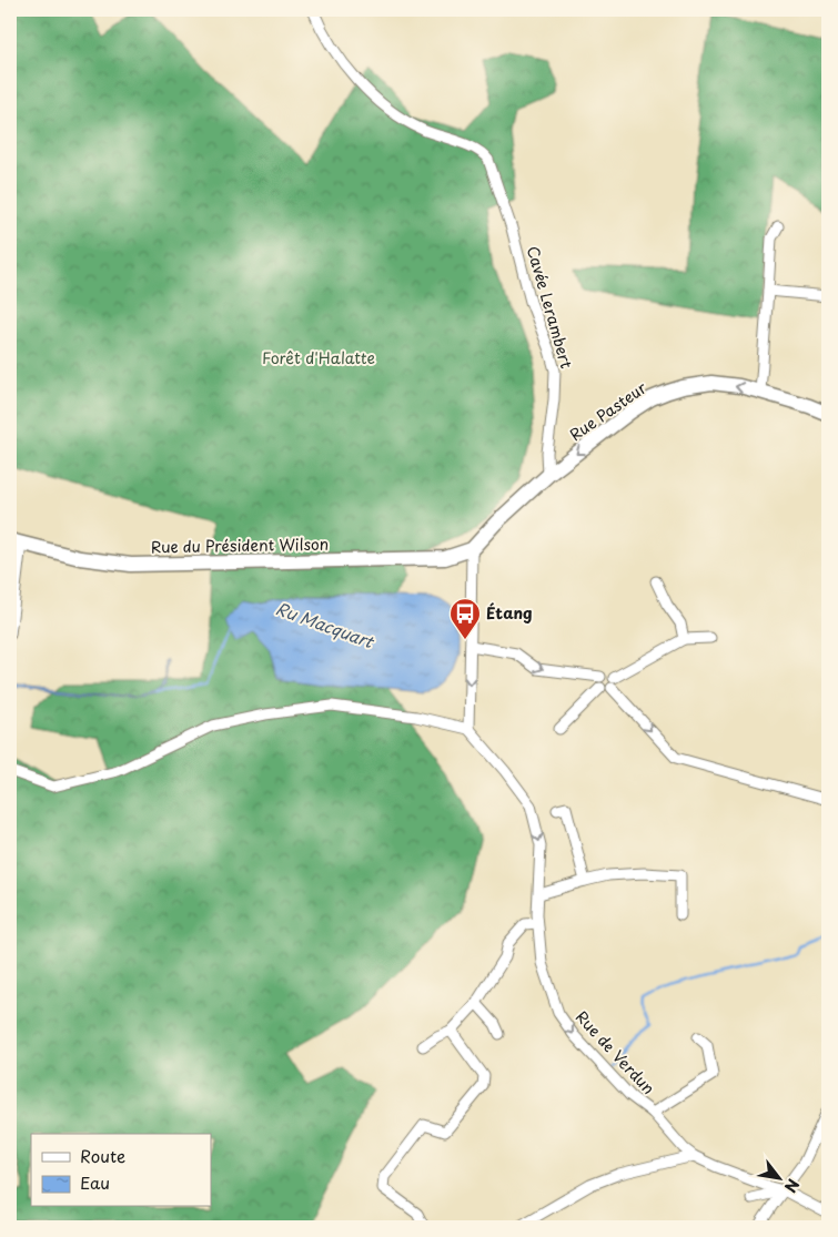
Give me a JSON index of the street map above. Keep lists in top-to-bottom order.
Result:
{
  "streets": {
    "street": [
      "Cavée Lerambert",
      "Rue Pasteur",
      "Rue du Président Wilson",
      "Rue de Verdun"
    ]
  },
  "crossings": [
    ["Cavée Lerambert", "Rue Pasteur"],
    ["Rue Pasteur", "Rue du Président Wilson"]
  ],
  "one_way": ["Rue Pasteur", "Rue de Verdun"],
  "water": ["Ru Macquart"],
  "parks": ["Forêt d'Halatte"],
  "places": {
    "bus stop": ["Étang"]
  },
  "legend": ["Route", "Eau"],
  "north": "bottom right"
}
